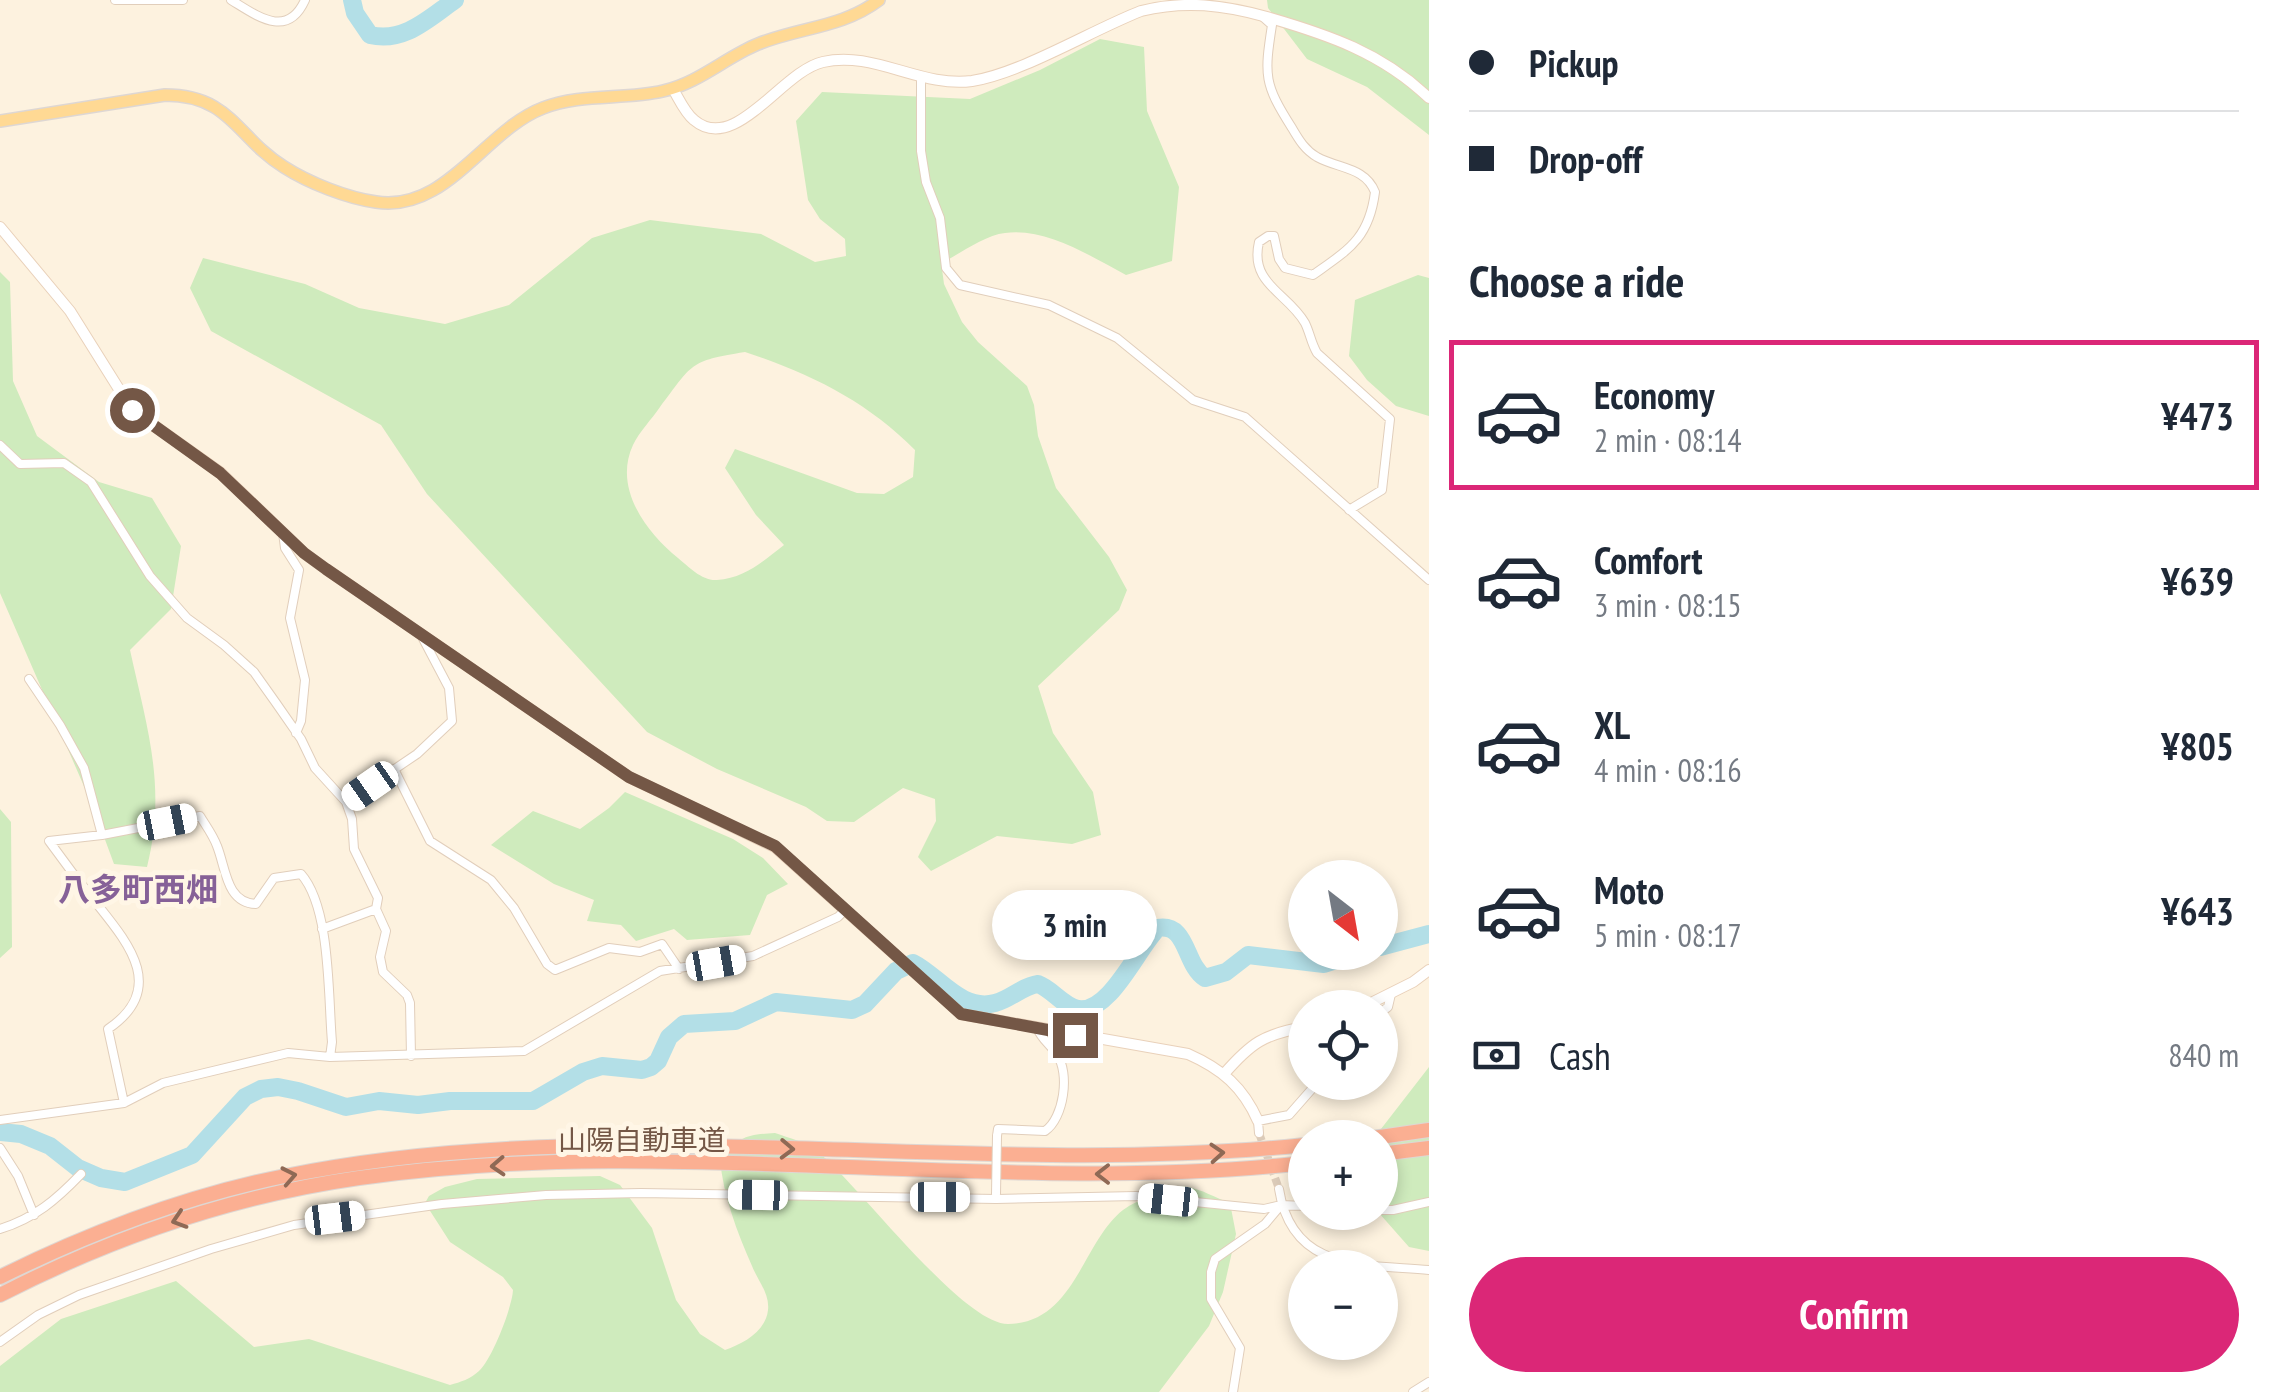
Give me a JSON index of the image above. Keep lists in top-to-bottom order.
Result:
{
  "streets": {
    "highway": ["山陽自動車道"]
  },
  "districts": ["八多町西畑"],
  "north": "bottom right",
  "page": {
    "banner": ["Pickup", "Drop-off"],
    "heading": "Choose a ride",
    "list": [
      {
        "name": "Economy",
        "note": "2 min · 08:14",
        "value": "¥473"
      },
      {
        "name": "Comfort",
        "note": "3 min · 08:15",
        "value": "¥639"
      },
      {
        "name": "XL",
        "note": "4 min · 08:16",
        "value": "¥805"
      },
      {
        "name": "Moto",
        "note": "5 min · 08:17",
        "value": "¥643"
      }
    ],
    "map_buttons": ["+", "−"],
    "bubble": "3 min",
    "pay": ["Cash", "840 m"],
    "buttons": "Confirm"
  }
}
